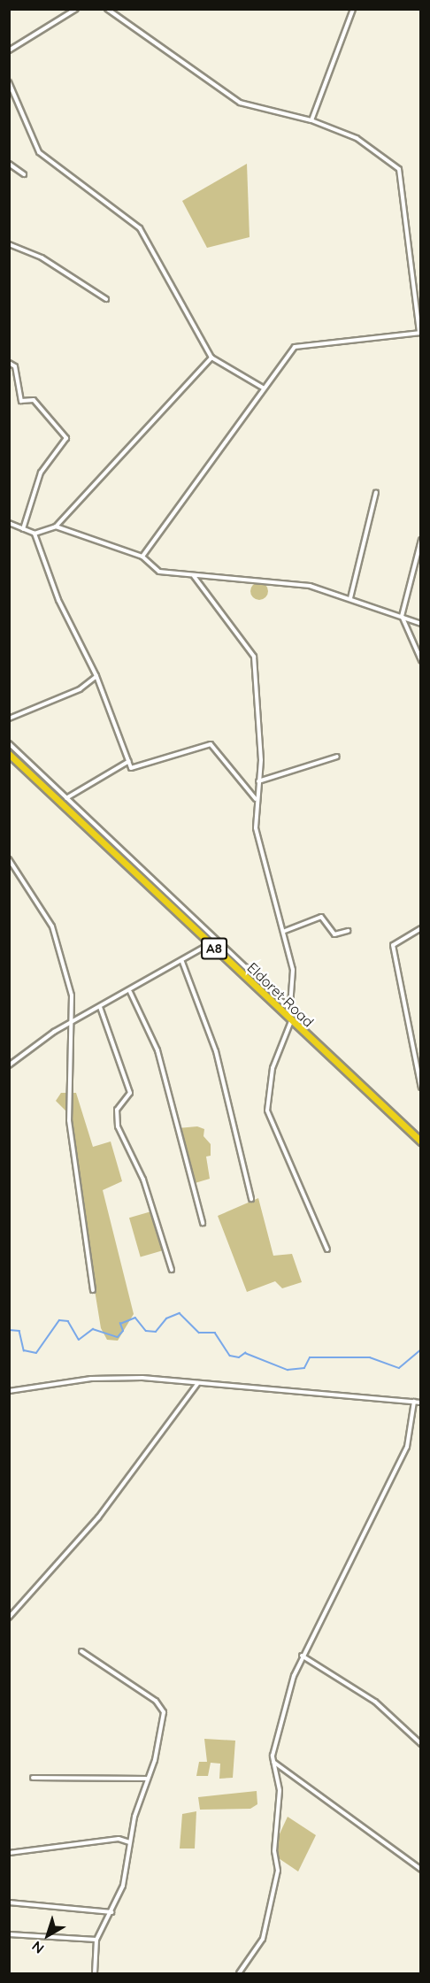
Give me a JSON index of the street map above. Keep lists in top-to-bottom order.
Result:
{
  "streets": {
    "highway": ["A8", "Eldoret Road"]
  },
  "north": "bottom left"
}
